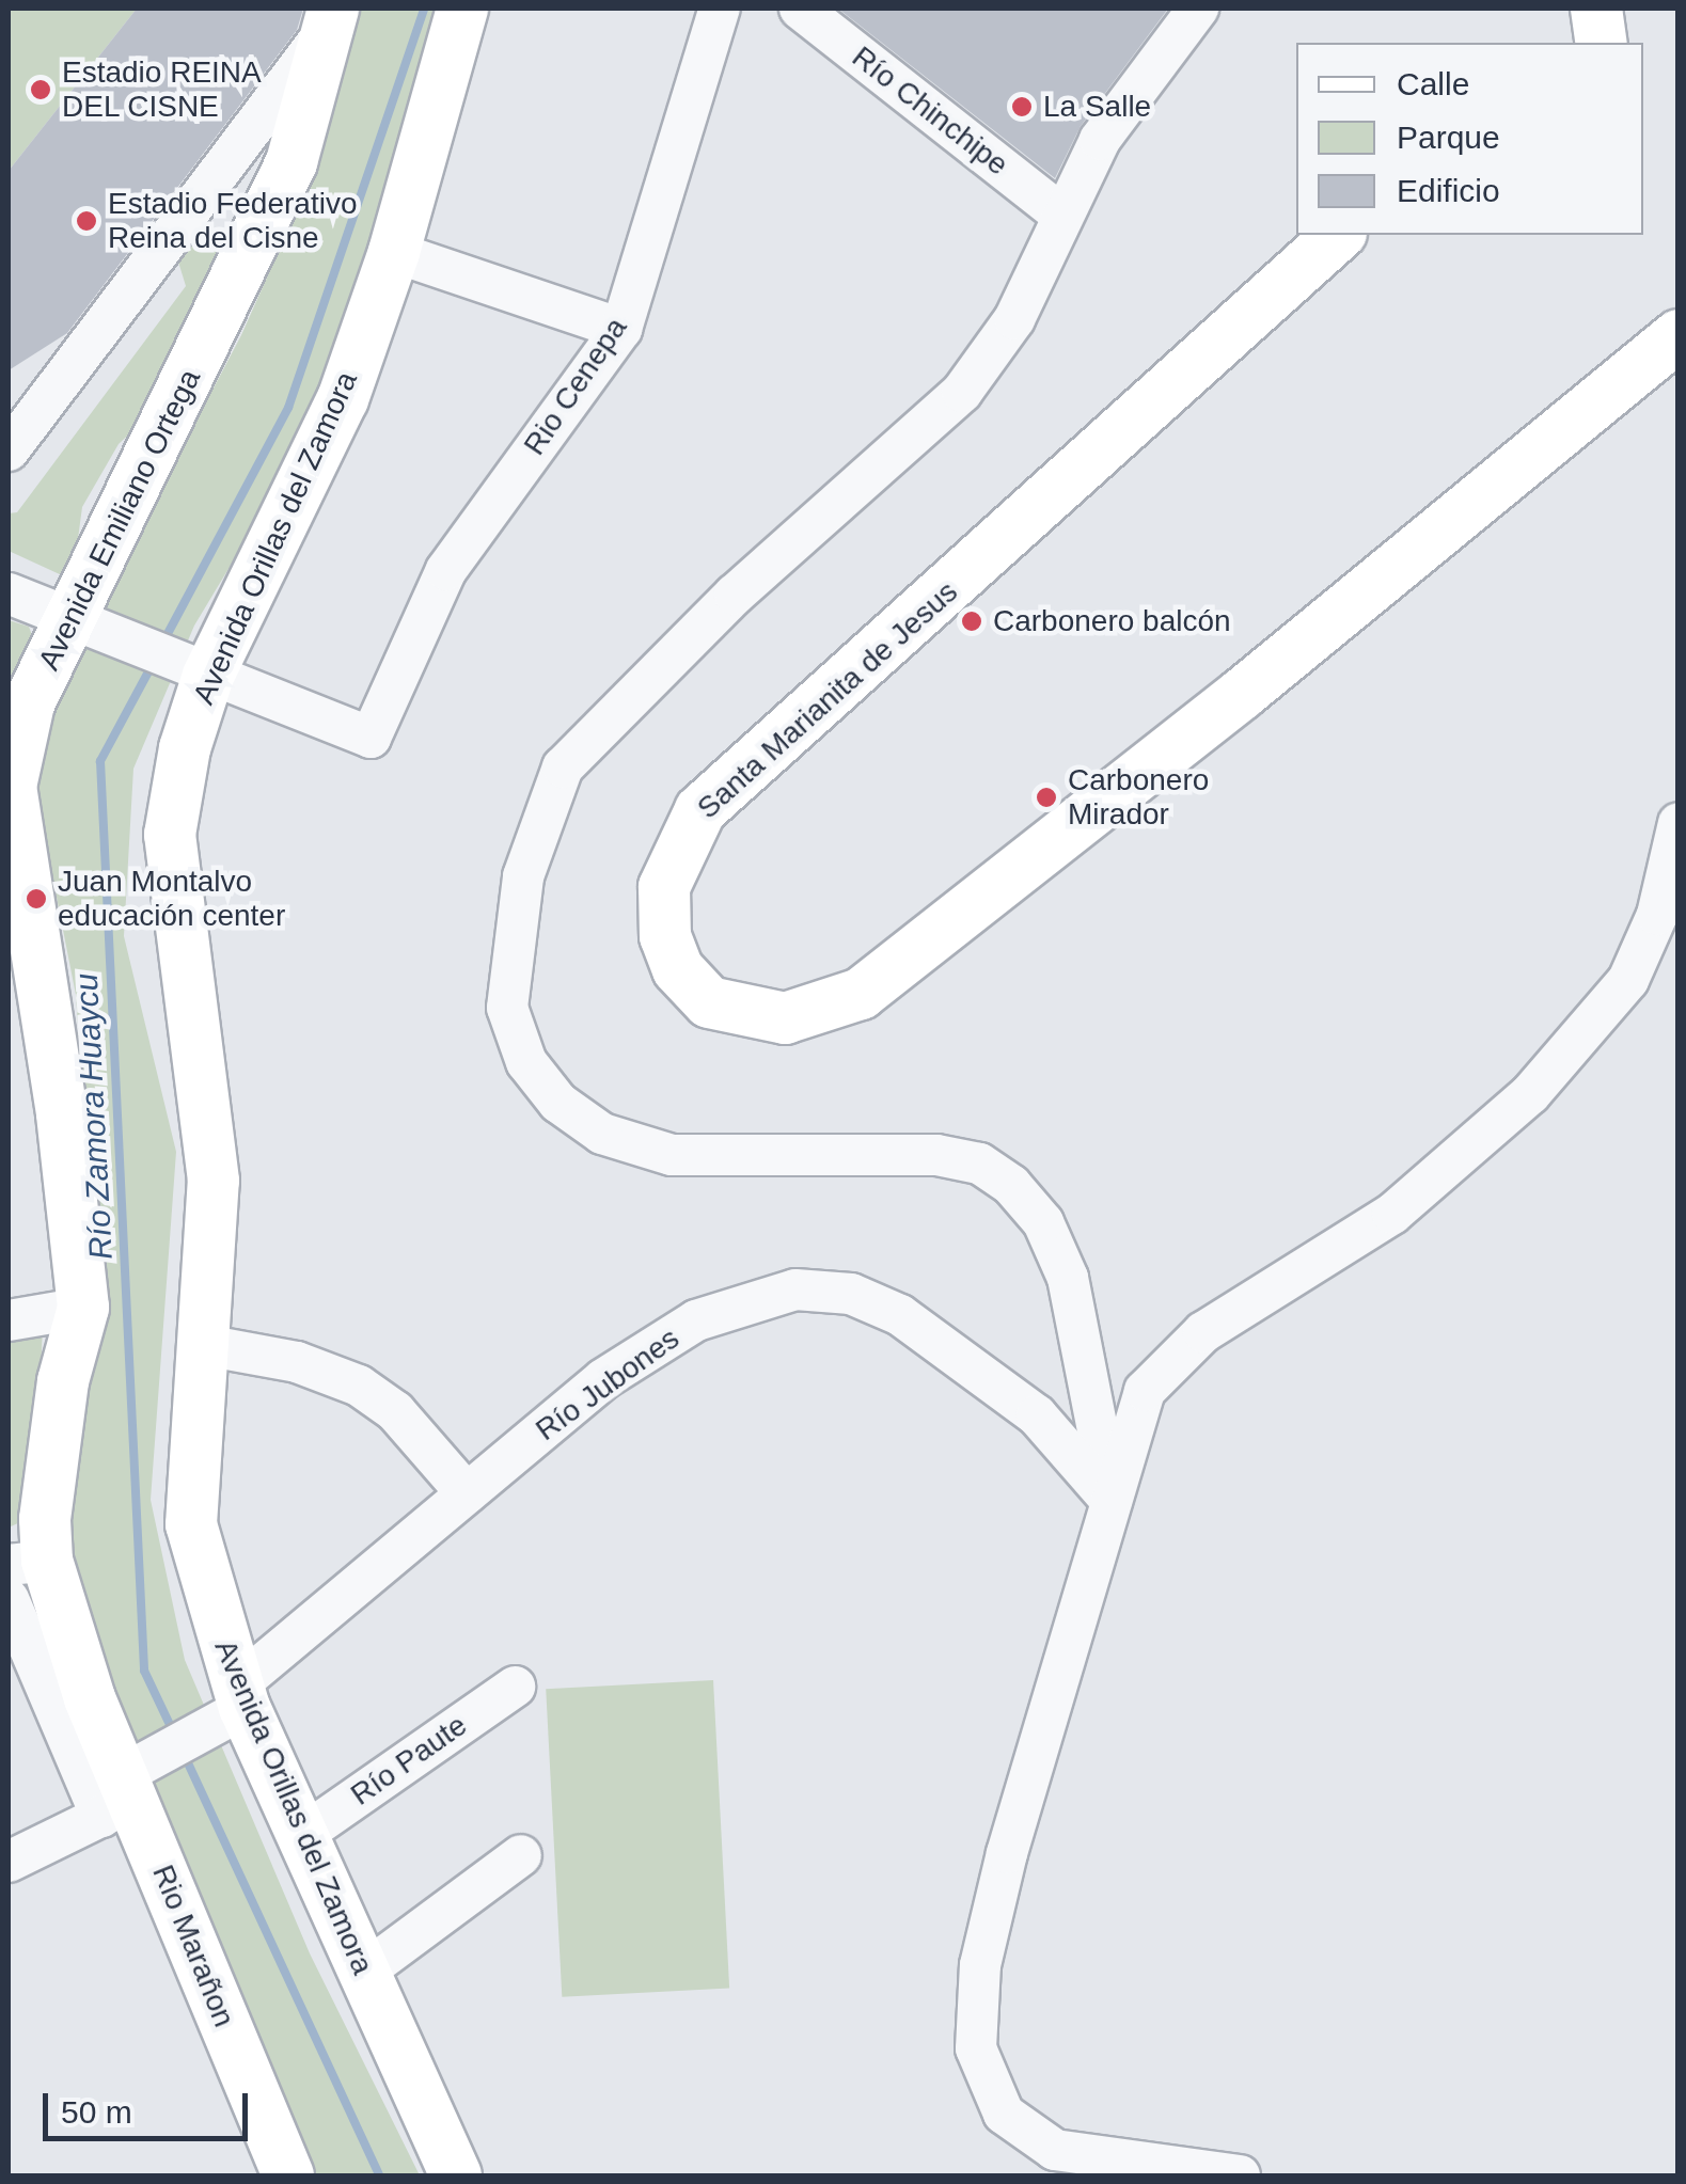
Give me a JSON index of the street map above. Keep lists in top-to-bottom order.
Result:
{
  "streets": {
    "main road": [
      "Avenida Emiliano Ortega",
      "Avenida Orillas del Zamora",
      "Santa Marianita de Jesus",
      "Rio Marañon"
    ],
    "street": [
      "Río Chinchipe",
      "Rio Cenepa",
      "Río Jubones",
      "Río Paute"
    ]
  },
  "crossings": [
    ["Rio Cenepa", "Avenida Orillas del Zamora"],
    ["Avenida Emiliano Ortega", "Río Jubones"],
    ["Avenida Emiliano Ortega", "Rio Marañon"],
    ["Avenida Orillas del Zamora", "Río Jubones"],
    ["Avenida Orillas del Zamora", "Río Paute"],
    ["Río Jubones", "Rio Marañon"]
  ],
  "water": ["Río Zamora Huaycu"],
  "places": [
    "Estadio REINA DEL CISNE",
    "La Salle",
    "Estadio Federativo Reina del Cisne",
    "Carbonero balcón",
    "Carbonero Mirador",
    "Juan Montalvo educación center"
  ],
  "legend": ["Calle", "Parque", "Edificio"],
  "scale_bar": "50 m"
}
